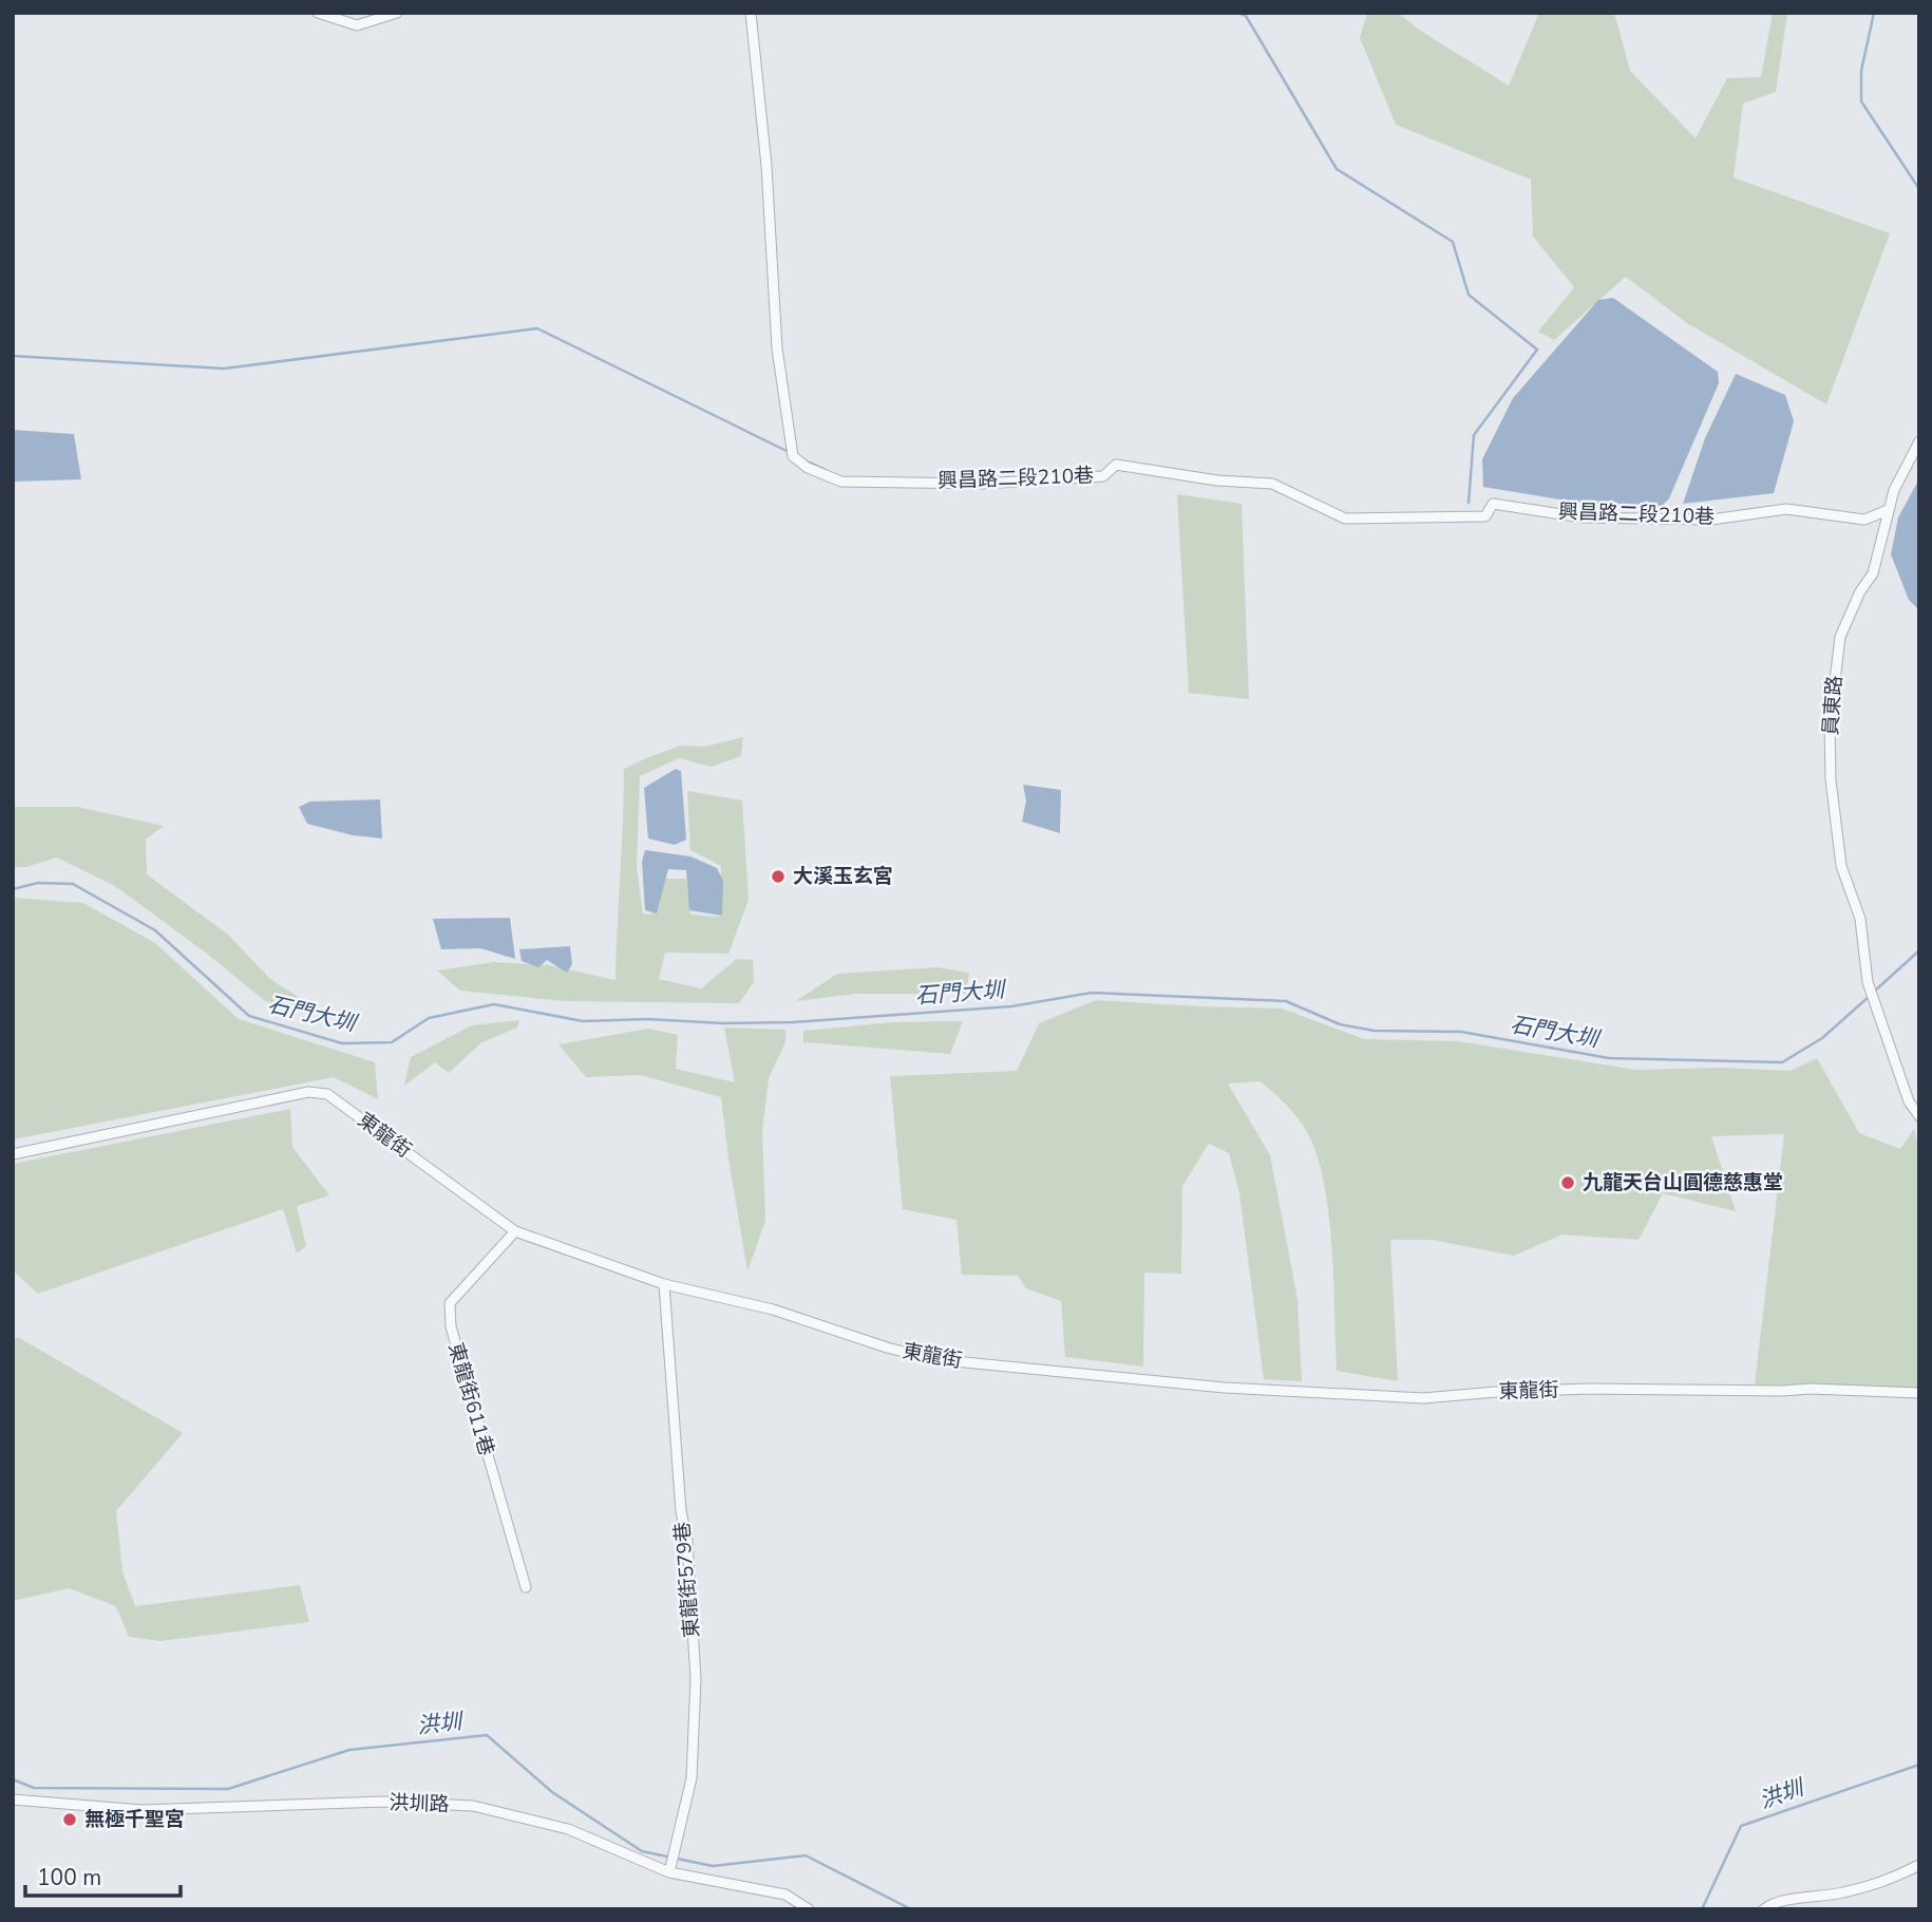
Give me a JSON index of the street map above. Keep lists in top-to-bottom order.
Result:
{
  "streets": {
    "street": [
      "興昌路二段210巷",
      "員東路",
      "東龍街",
      "東龍街611巷",
      "東龍街579巷",
      "洪圳路"
    ]
  },
  "crossings": [
    ["興昌路二段210巷", "員東路"],
    ["東龍街", "東龍街611巷"],
    ["東龍街", "東龍街579巷"],
    ["東龍街579巷", "洪圳路"]
  ],
  "water": ["石門大圳", "洪圳"],
  "places": ["大溪玉玄宮", "九龍天台山圓德慈惠堂", "無極千聖宮"],
  "scale_bar": "100 m"
}
